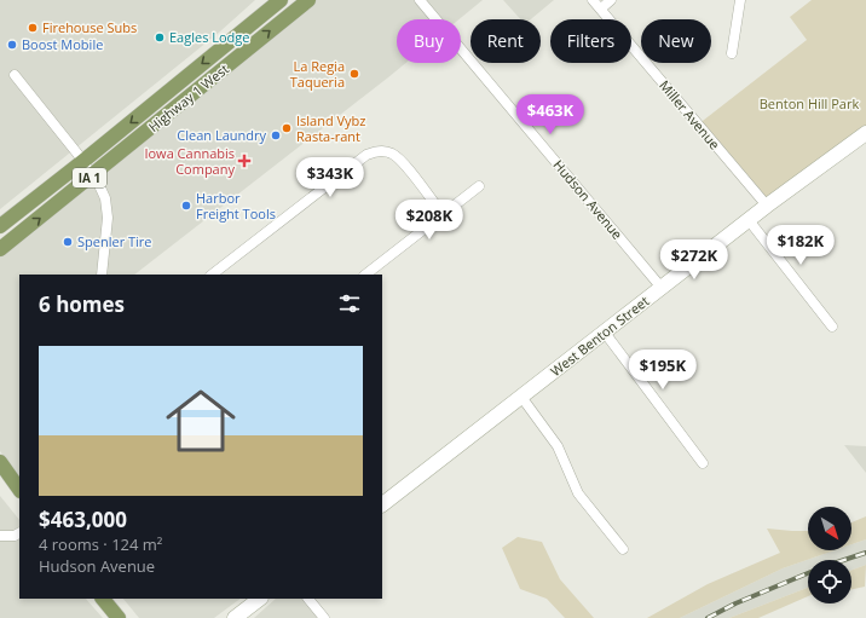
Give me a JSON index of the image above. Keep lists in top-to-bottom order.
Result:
{
  "streets": {
    "main road": ["Highway 1 West", "IA 1"],
    "street": ["Miller Avenue", "Hudson Avenue", "West Benton Street"]
  },
  "crossings": [
    ["Miller Avenue", "West Benton Street"],
    ["Hudson Avenue", "West Benton Street"]
  ],
  "parks": ["Benton Hill Park"],
  "places": {
    "other": [
      "Firehouse Subs",
      "Eagles Lodge",
      "Boost Mobile",
      "La Regia Taqueria",
      "Island Vybz Rasta-rant",
      "Clean Laundry",
      "Harbor Freight Tools",
      "Spenler Tire"
    ],
    "health": ["Iowa Cannabis Company"]
  },
  "north": "bottom right",
  "page": {
    "chip": [
      "Buy",
      "Rent",
      "Filters",
      "New"
    ],
    "price": [
      "$463K",
      "$343K",
      "$208K",
      "$182K",
      "$272K",
      "$195K"
    ],
    "heading": "6 homes",
    "list": [
      {
        "name": "$463,000",
        "note": "4 rooms · 124 m² · Hudson Avenue"
      }
    ]
  }
}
